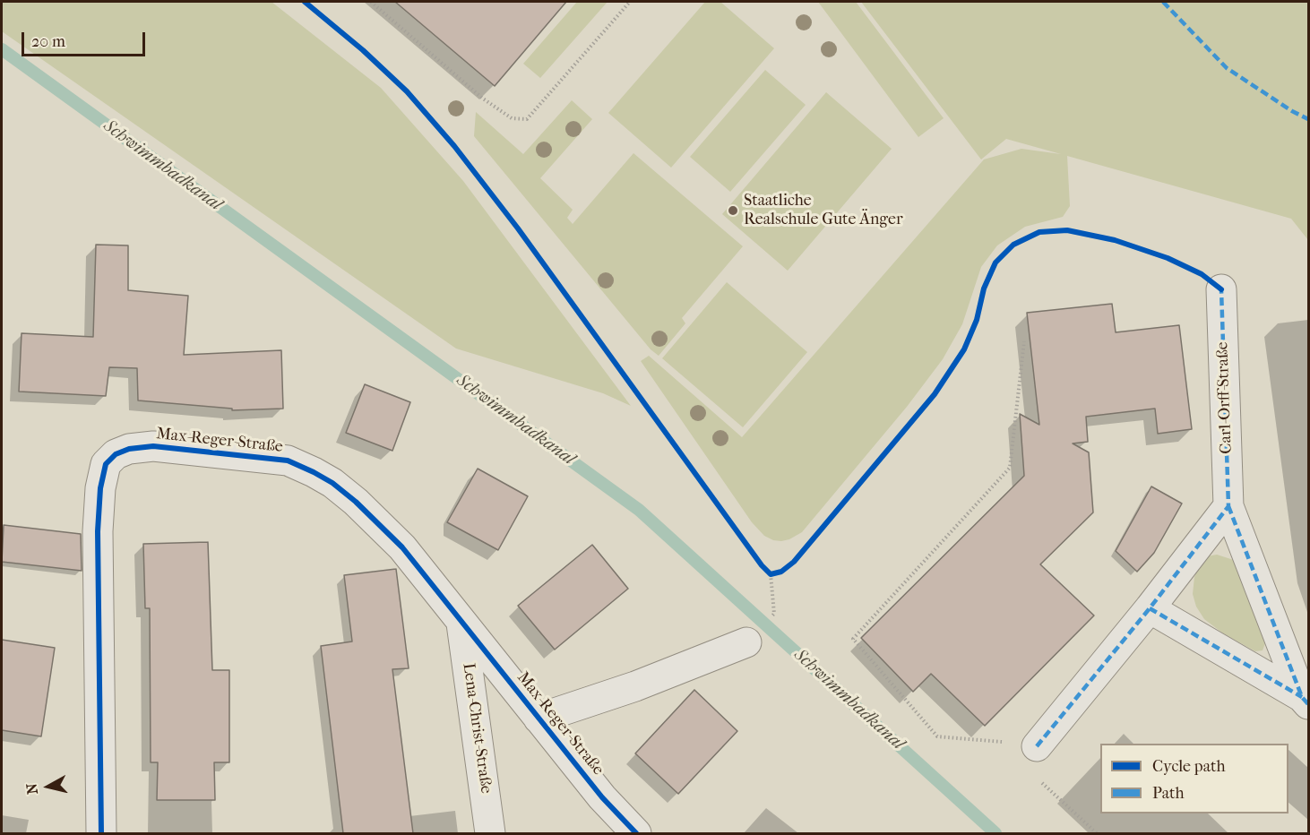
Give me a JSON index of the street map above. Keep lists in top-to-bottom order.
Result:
{
  "streets": {
    "street": ["Carl-Orff-Straße", "Max-Reger-Straße", "Lena-Christ-Straße"]
  },
  "crossings": [
    ["Max-Reger-Straße", "Lena-Christ-Straße"]
  ],
  "water": ["Schwimmbadkanal"],
  "places": ["Staatliche Realschule Gute Änger"],
  "legend": ["Cycle path", "Path"],
  "scale_bar": "20 m",
  "north": "left"
}
